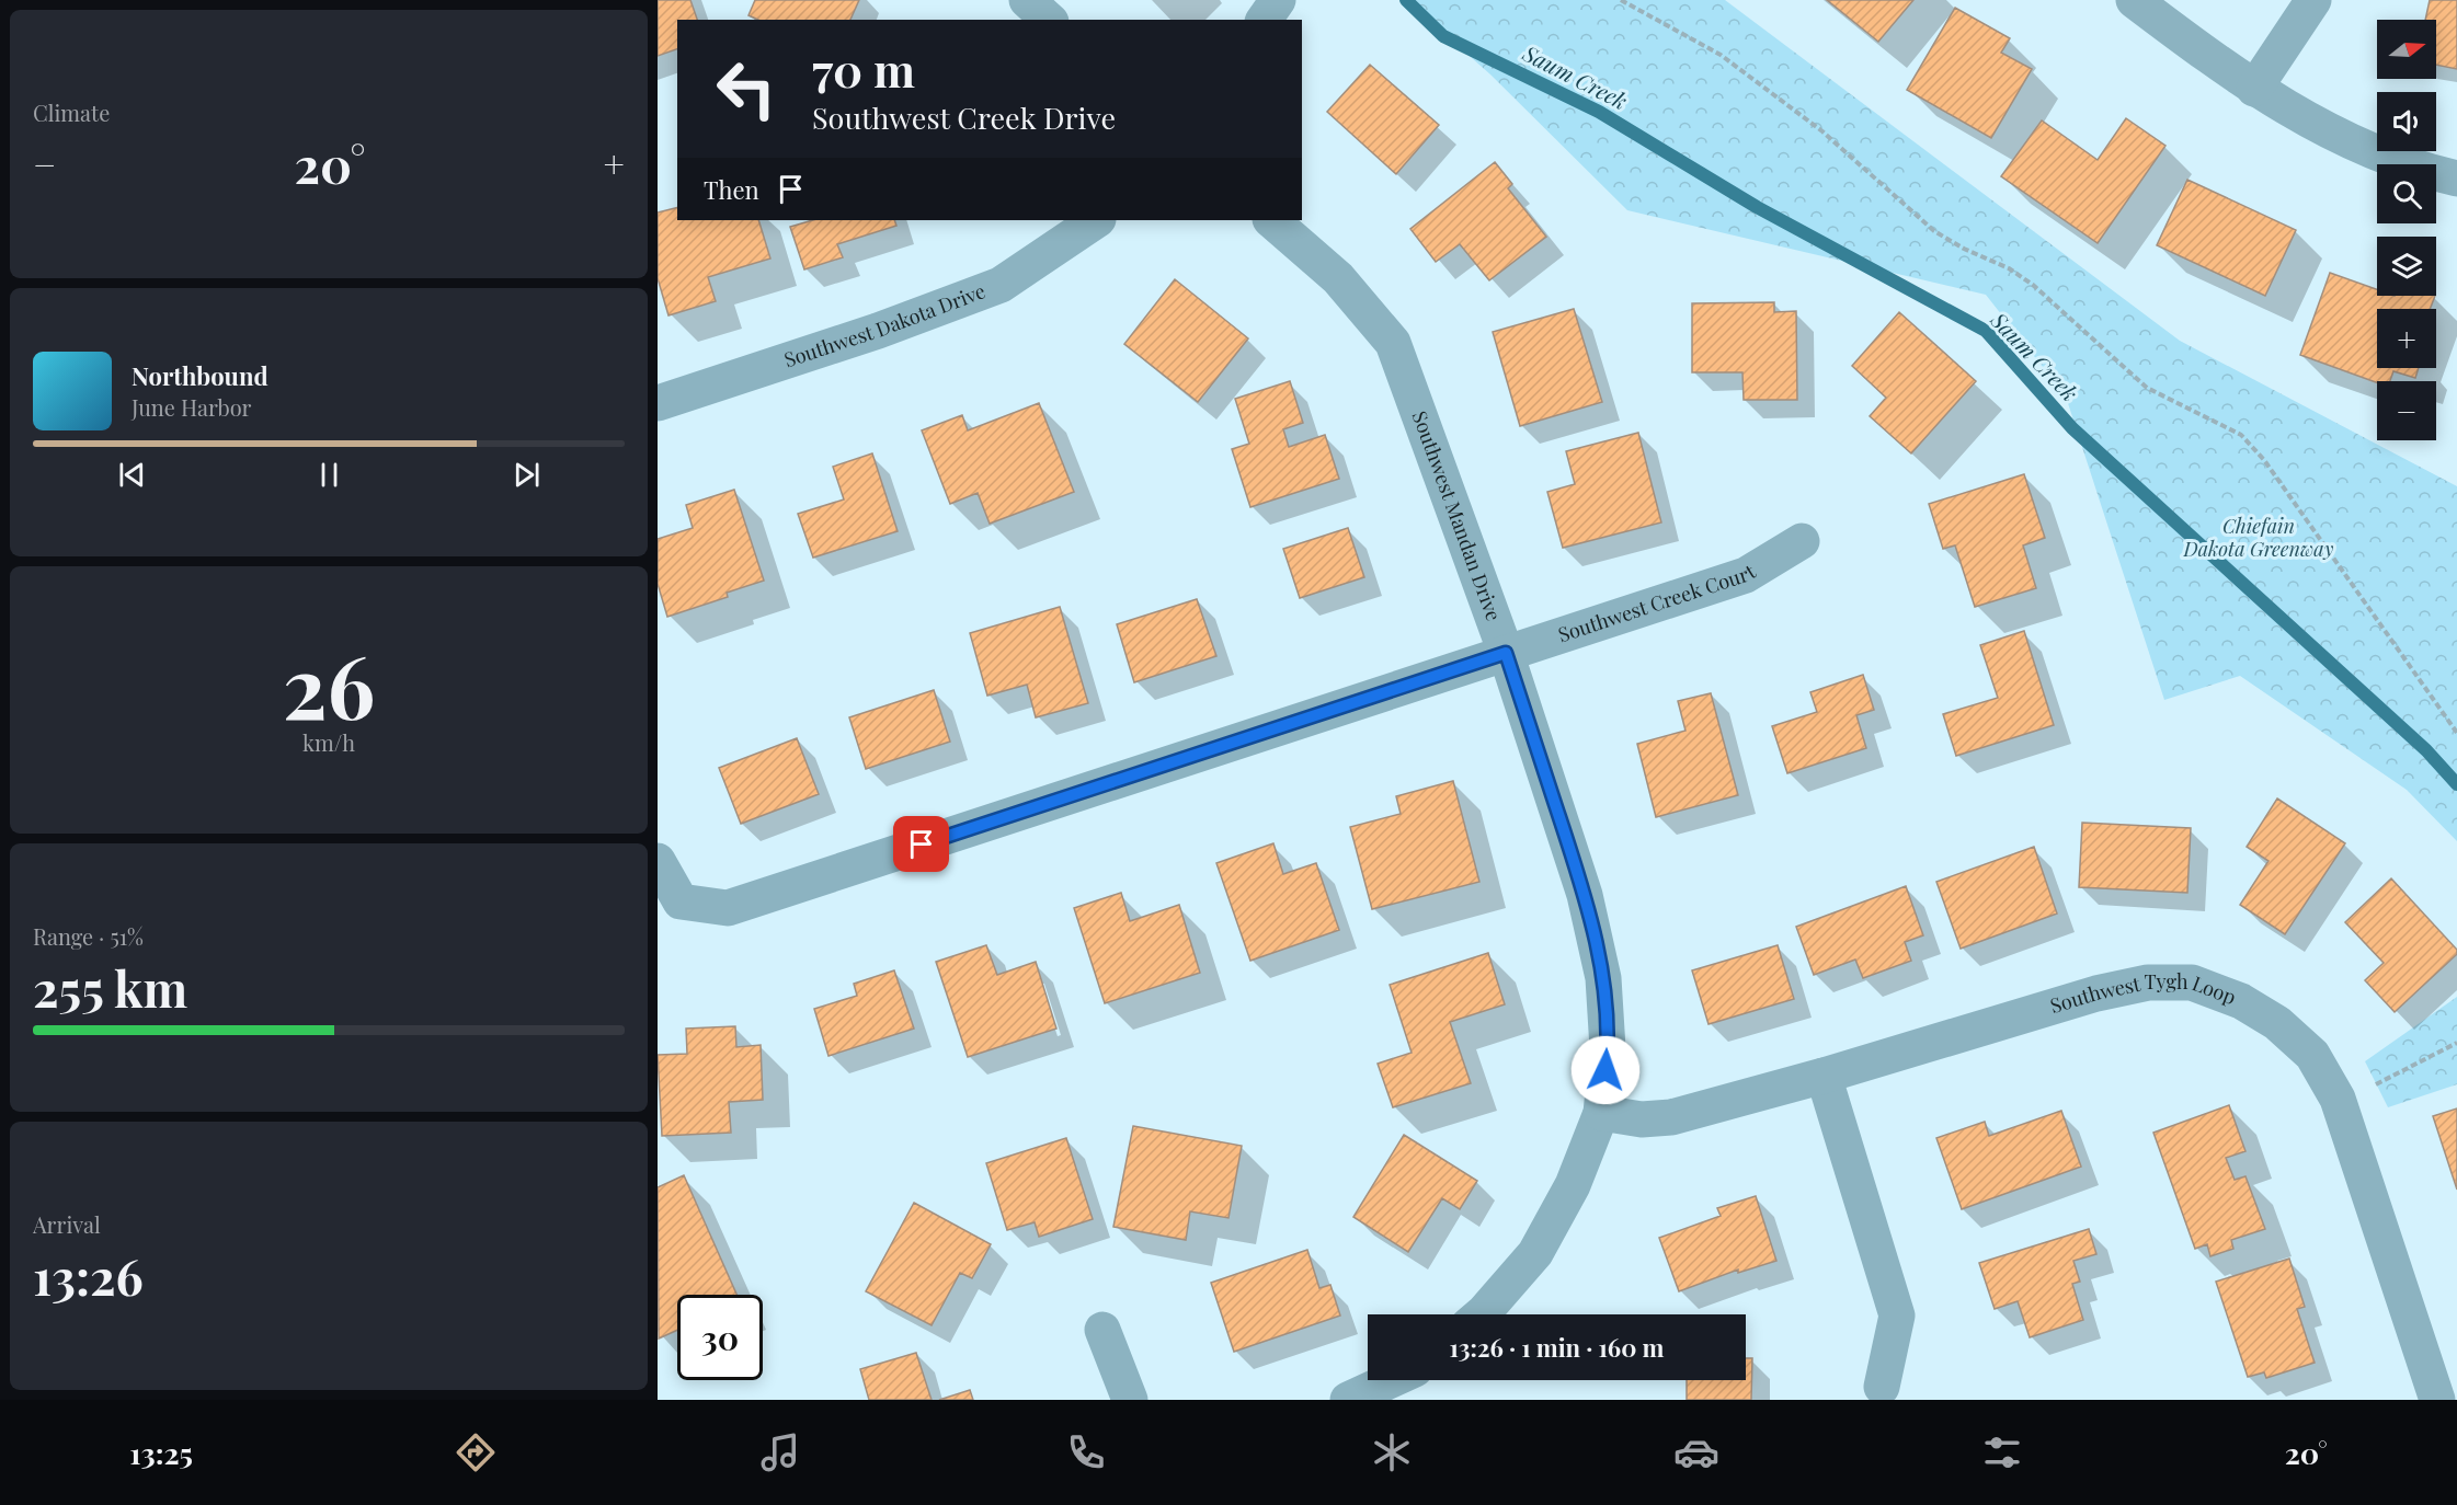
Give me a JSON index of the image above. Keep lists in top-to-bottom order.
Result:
{
  "streets": {
    "street": [
      "Southwest Dakota Drive",
      "Southwest Mandan Drive",
      "Southwest Creek Court",
      "Southwest Tygh Loop"
    ]
  },
  "crossings": [
    ["Southwest Mandan Drive", "Southwest Creek Court"],
    ["Southwest Mandan Drive", "Southwest Tygh Loop"]
  ],
  "water": ["Saum Creek"],
  "parks": ["Chiefain Dakota Greenway"],
  "north": "right",
  "page": {
    "tile": [
      "Climate",
      ["26", "km/h"],
      ["Range · 51%", "255 km"],
      ["Arrival", "13:26"]
    ],
    "map_buttons": ["+", "−"],
    "turn": ["70 m", "Southwest Creek Drive"],
    "heat": ["−", "20°", "+"],
    "then": "Then",
    "song": ["Northbound", "June Harbor"],
    "limit": "30",
    "trip": "13:26 · 1 min · 160 m",
    "tabs": ["13:25", "20°"]
  }
}
